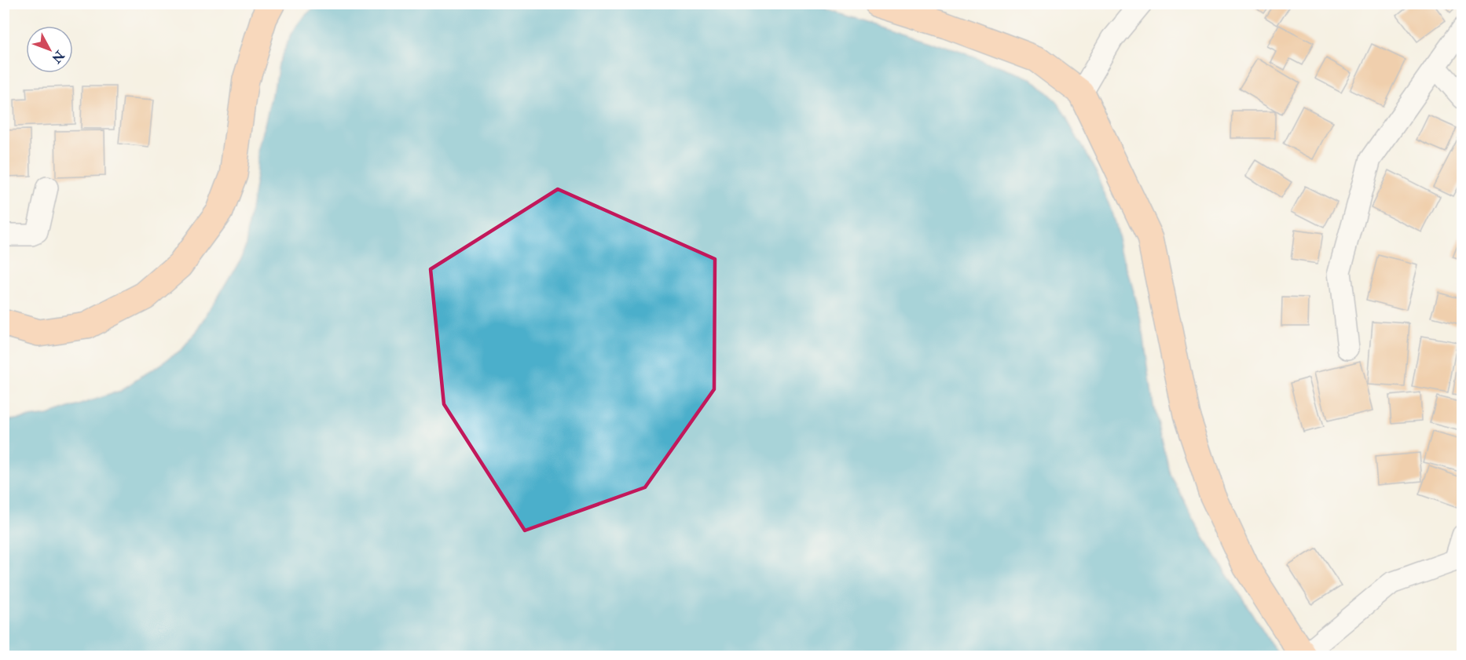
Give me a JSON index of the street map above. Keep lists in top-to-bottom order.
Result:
{
  "north": "bottom right"
}
